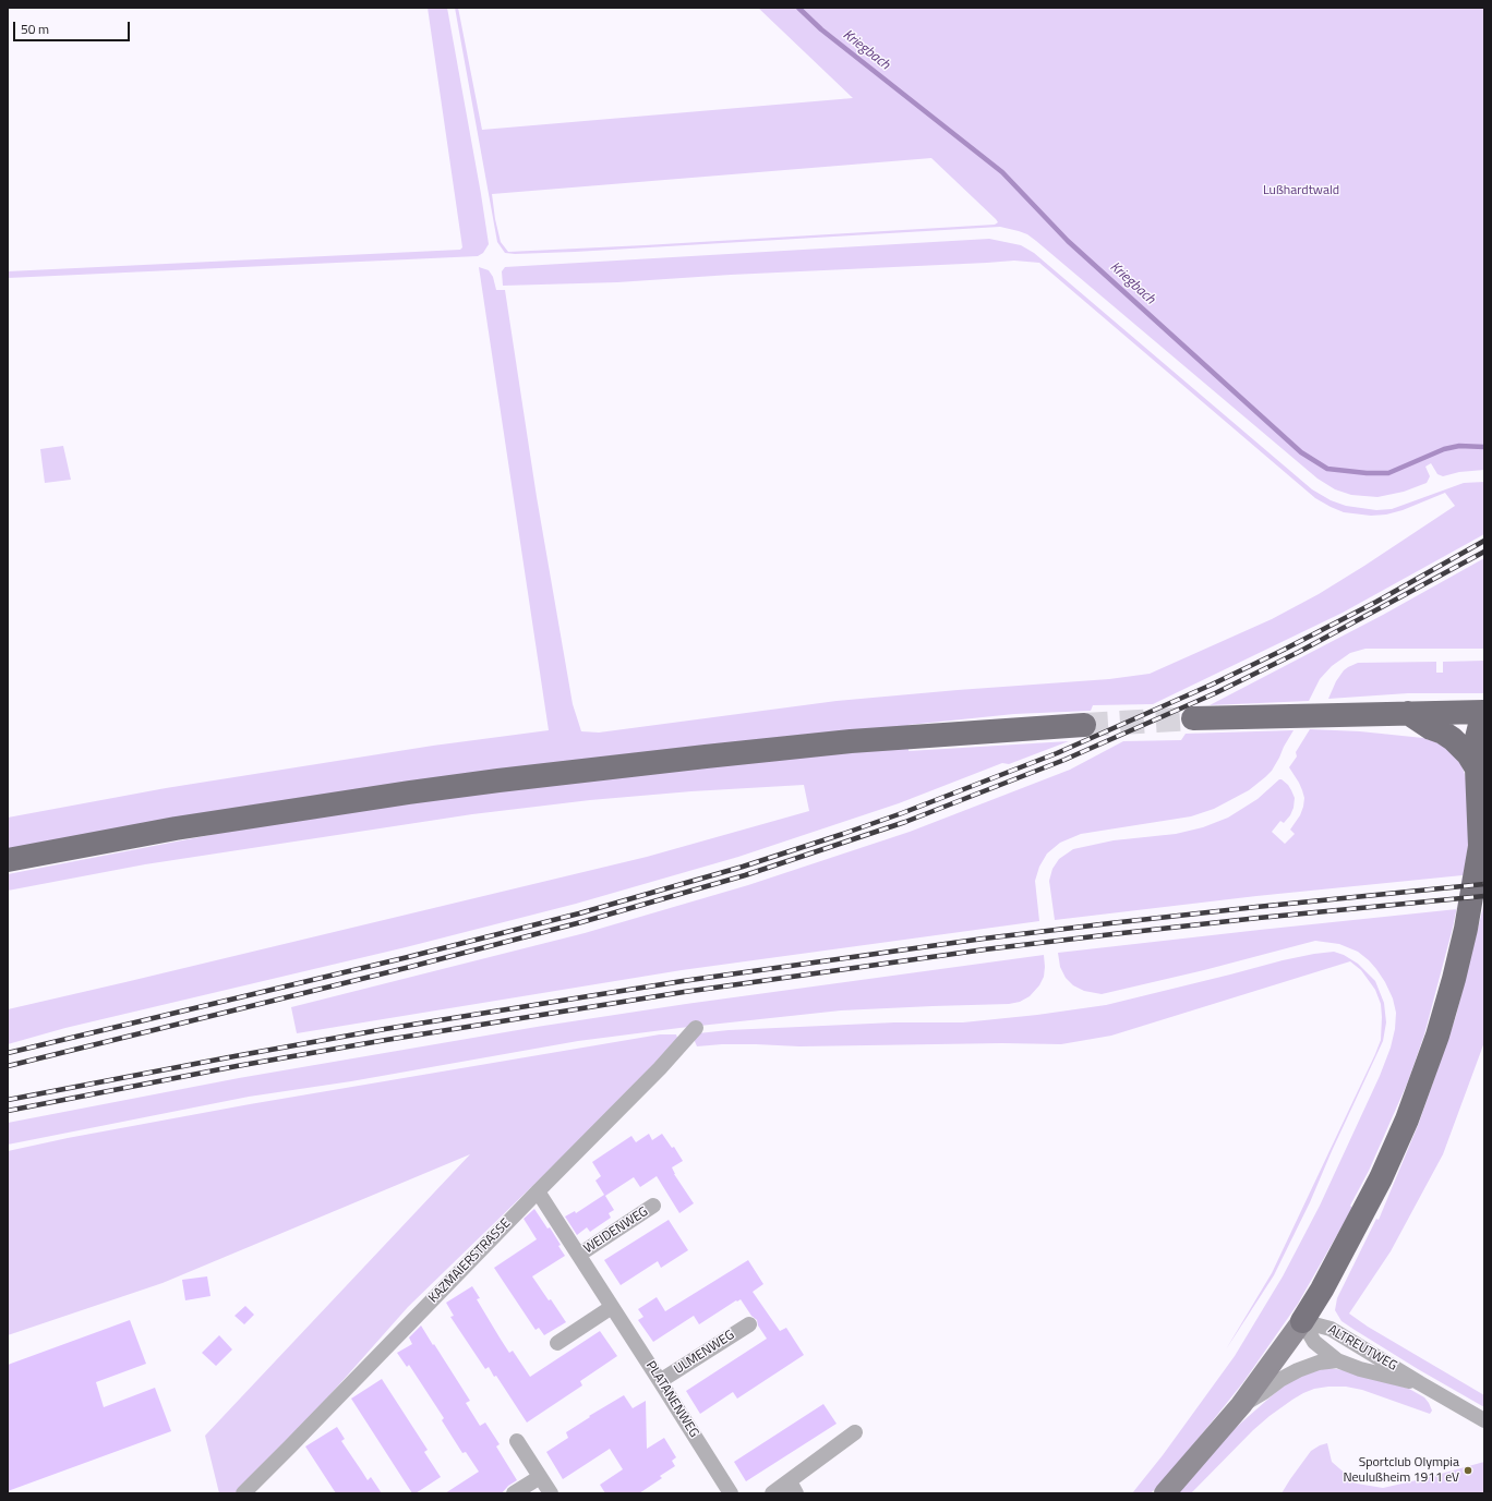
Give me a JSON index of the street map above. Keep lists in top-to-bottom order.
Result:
{
  "streets": {
    "street": [
      "WEIDENWEG",
      "KAZMAIERSTRASSE",
      "ALTREUTWEG",
      "ULMENWEG",
      "PLATANENWEG"
    ]
  },
  "crossings": [
    ["WEIDENWEG", "PLATANENWEG"],
    ["KAZMAIERSTRASSE", "PLATANENWEG"],
    ["ULMENWEG", "PLATANENWEG"]
  ],
  "water": ["Kriegbach"],
  "parks": ["Lußhardtwald"],
  "places": ["Sportclub Olympia Neulußheim 1911 eV"],
  "scale_bar": "50 m"
}
